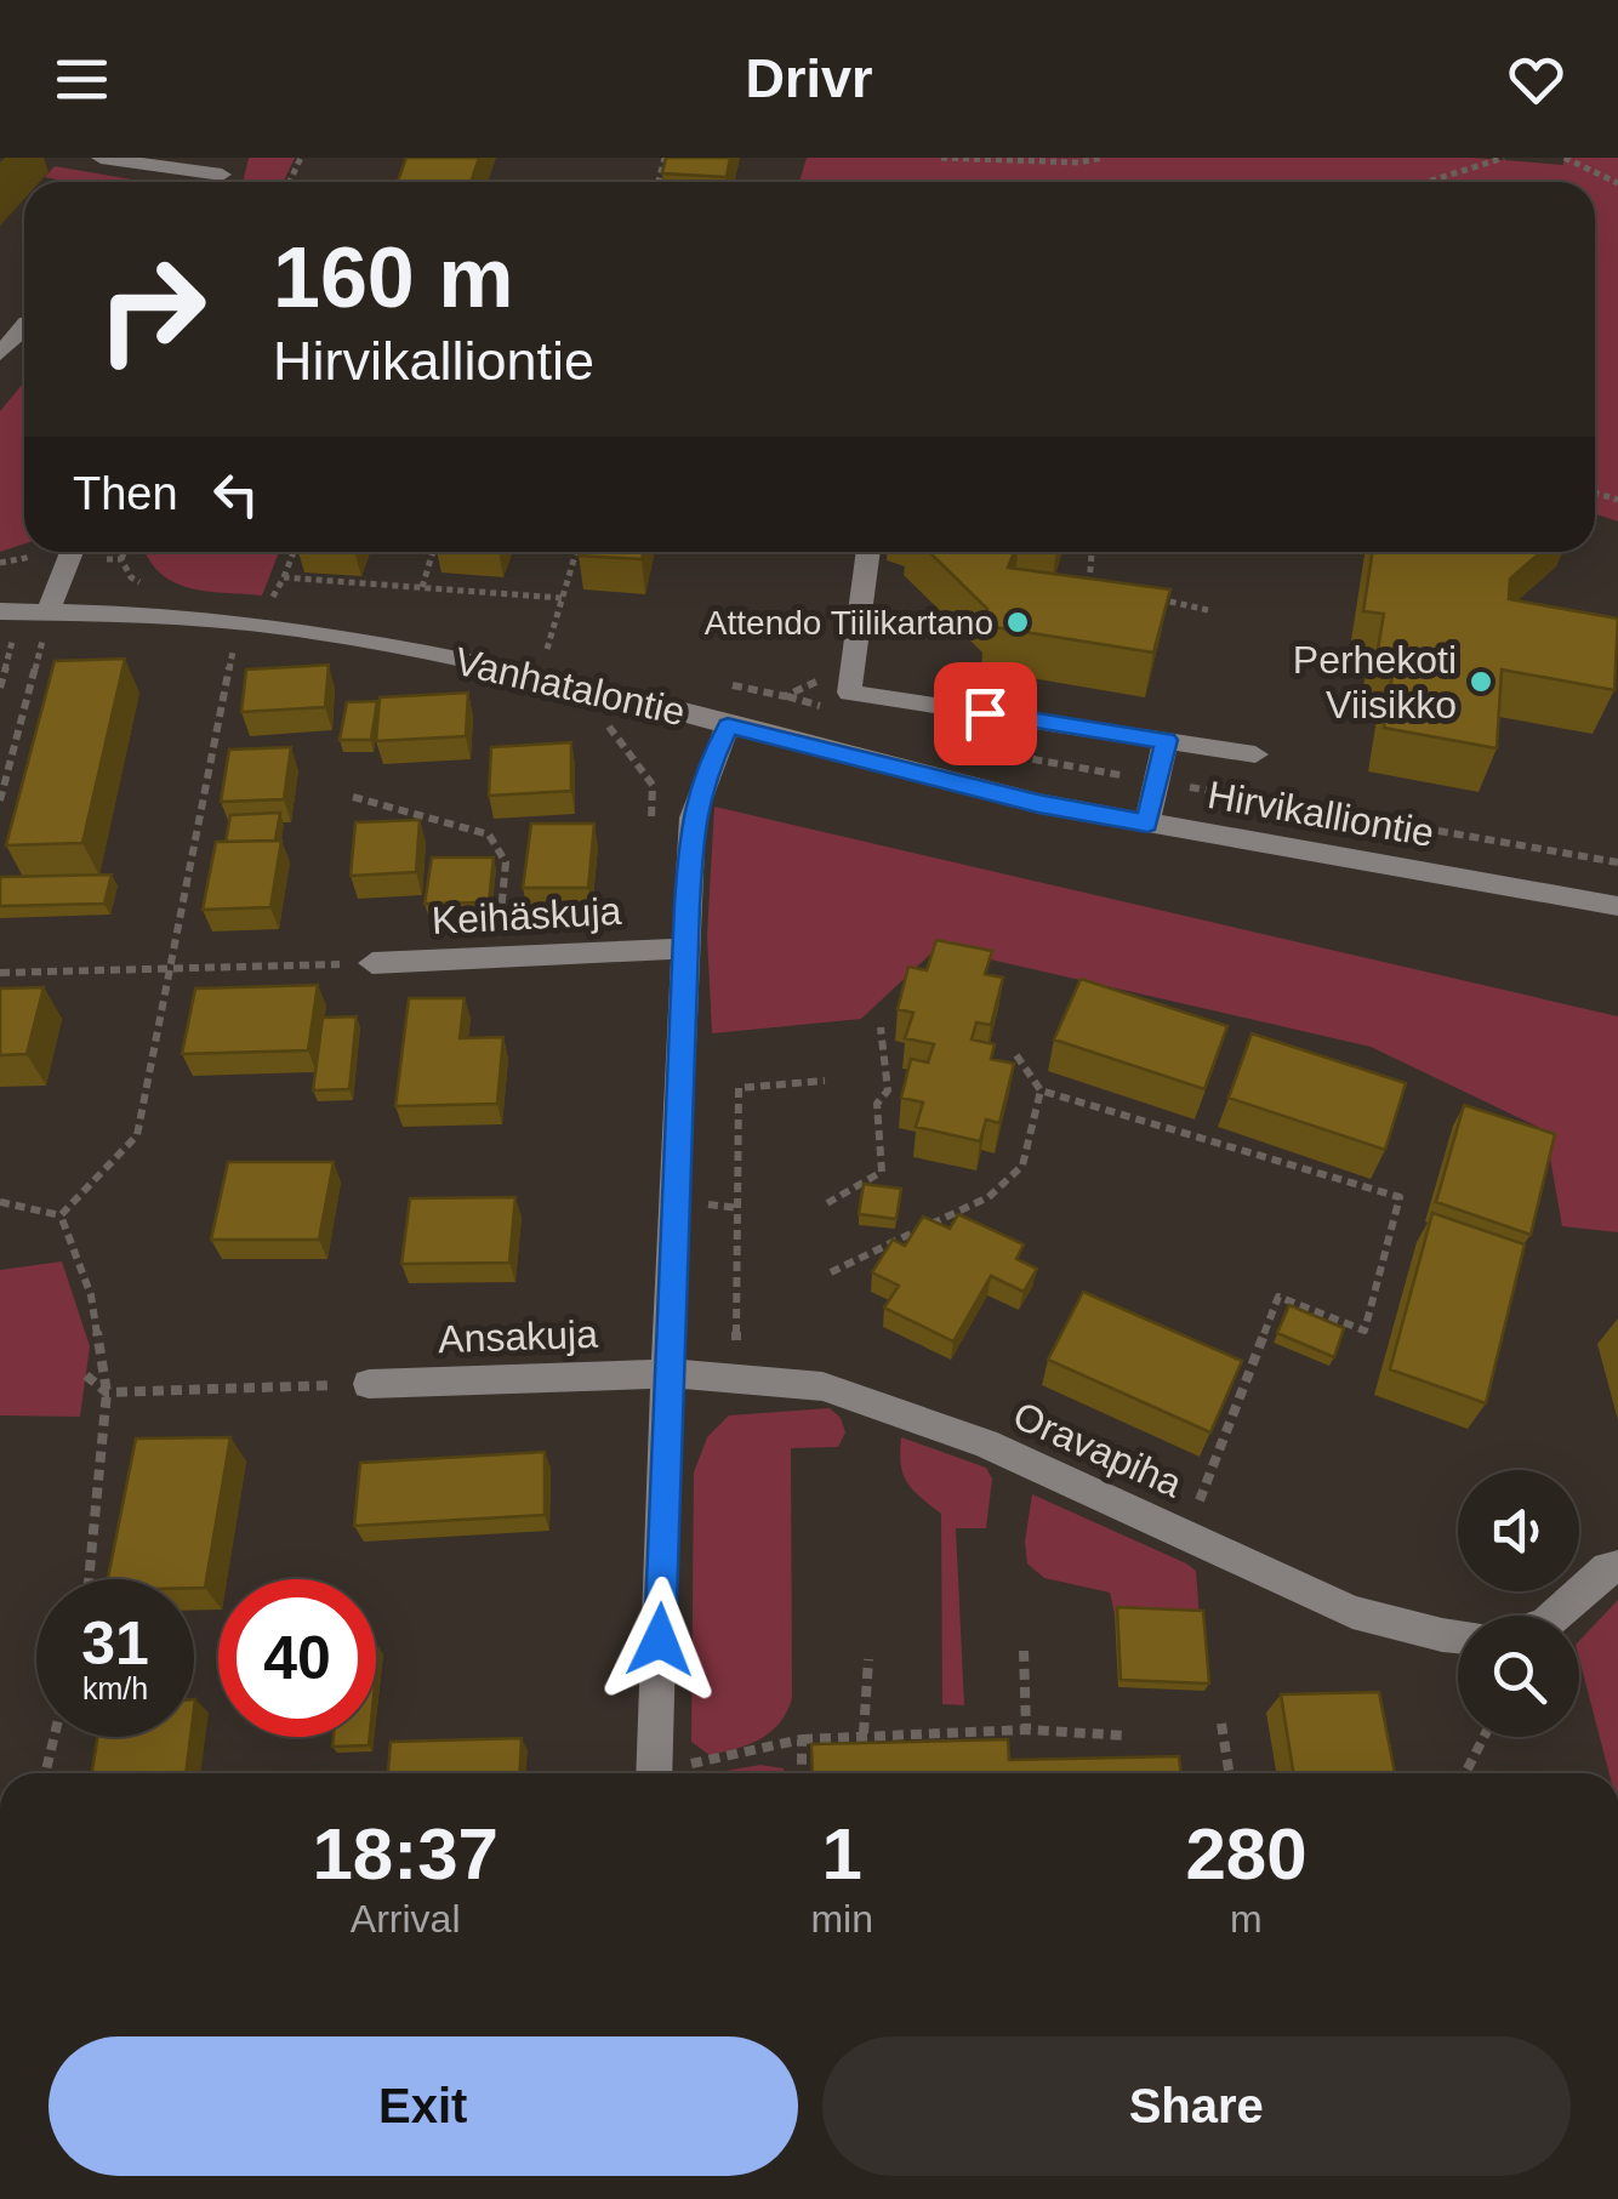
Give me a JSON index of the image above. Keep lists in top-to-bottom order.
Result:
{
  "streets": {
    "street": [
      "Vanhatalontie",
      "Hirvikalliontie",
      "Keihäskuja",
      "Ansakuja",
      "Oravapiha"
    ]
  },
  "crossings": [
    ["Vanhatalontie", "Hirvikalliontie"],
    ["Vanhatalontie", "Keihäskuja"],
    ["Vanhatalontie", "Ansakuja"],
    ["Vanhatalontie", "Oravapiha"],
    ["Ansakuja", "Oravapiha"]
  ],
  "places": ["Attendo Tiilikartano", "Perhekoti Viisikko"],
  "page": {
    "header": "Drivr",
    "turn": ["160 m", "Hirvikalliontie"],
    "then": "Then",
    "speed": "31 km/h",
    "limit": "40",
    "eta": [
      "18:37",
      "Arrival",
      "1",
      "min",
      "280",
      "m"
    ],
    "buttons": ["Exit", "Share"]
  }
}
